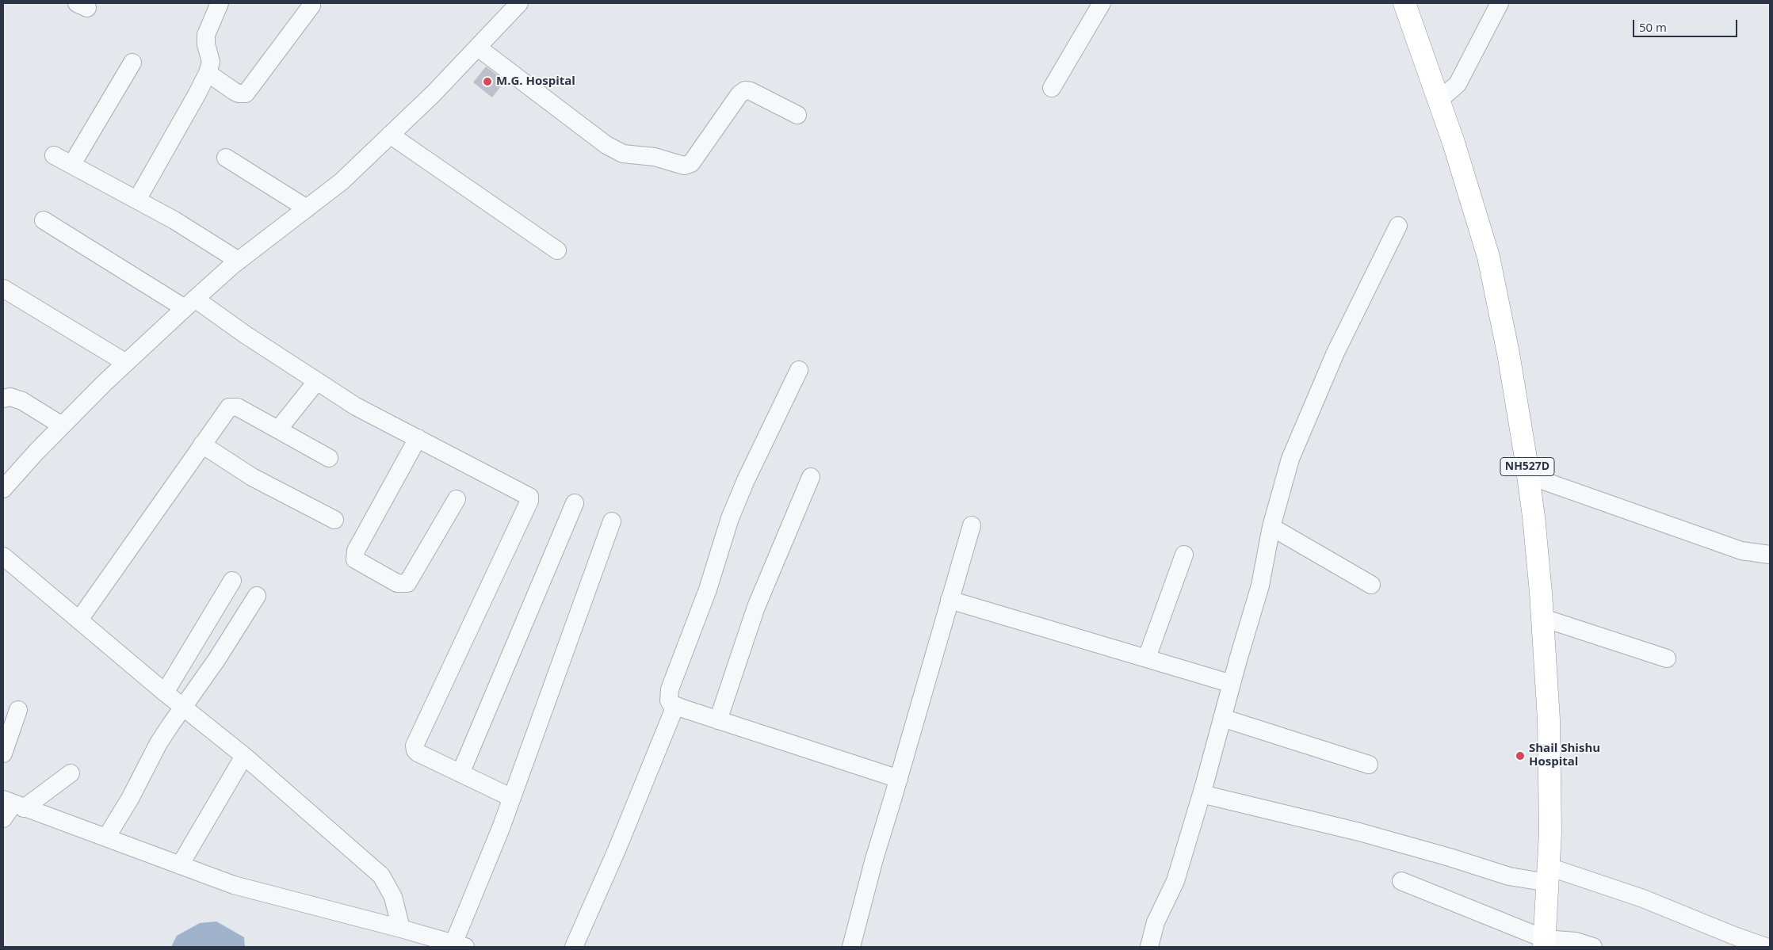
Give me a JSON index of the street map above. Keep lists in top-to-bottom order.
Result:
{
  "streets": {
    "highway": ["NH527D"]
  },
  "places": ["M.G. Hospital", "Shail Shishu Hospital"],
  "scale_bar": "50 m"
}
